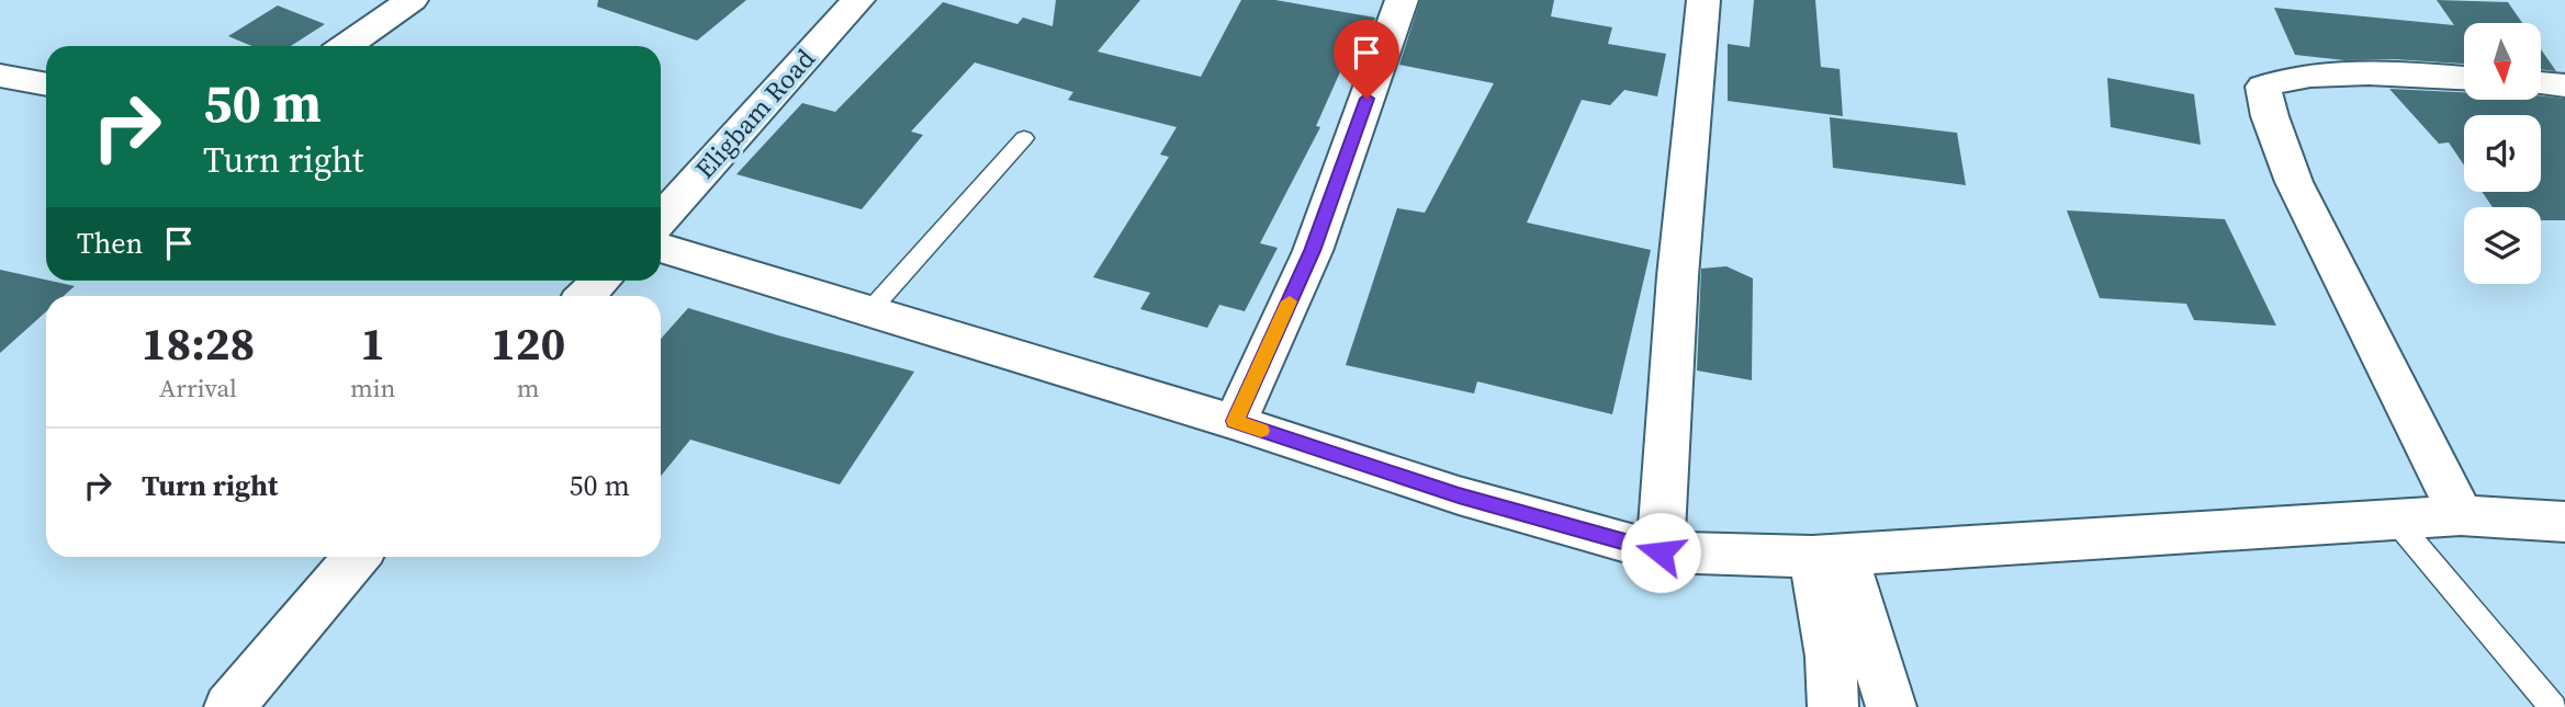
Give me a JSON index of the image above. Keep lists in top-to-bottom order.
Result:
{
  "streets": {
    "street": ["Eligbam Road"]
  },
  "north": "bottom",
  "page": {
    "turn": ["50 m", "Turn right"],
    "then": "Then",
    "eta": [
      "18:28",
      "Arrival",
      "1",
      "min",
      "120",
      "m"
    ],
    "list": [
      {
        "name": "Turn right",
        "value": "50 m"
      }
    ]
  }
}
